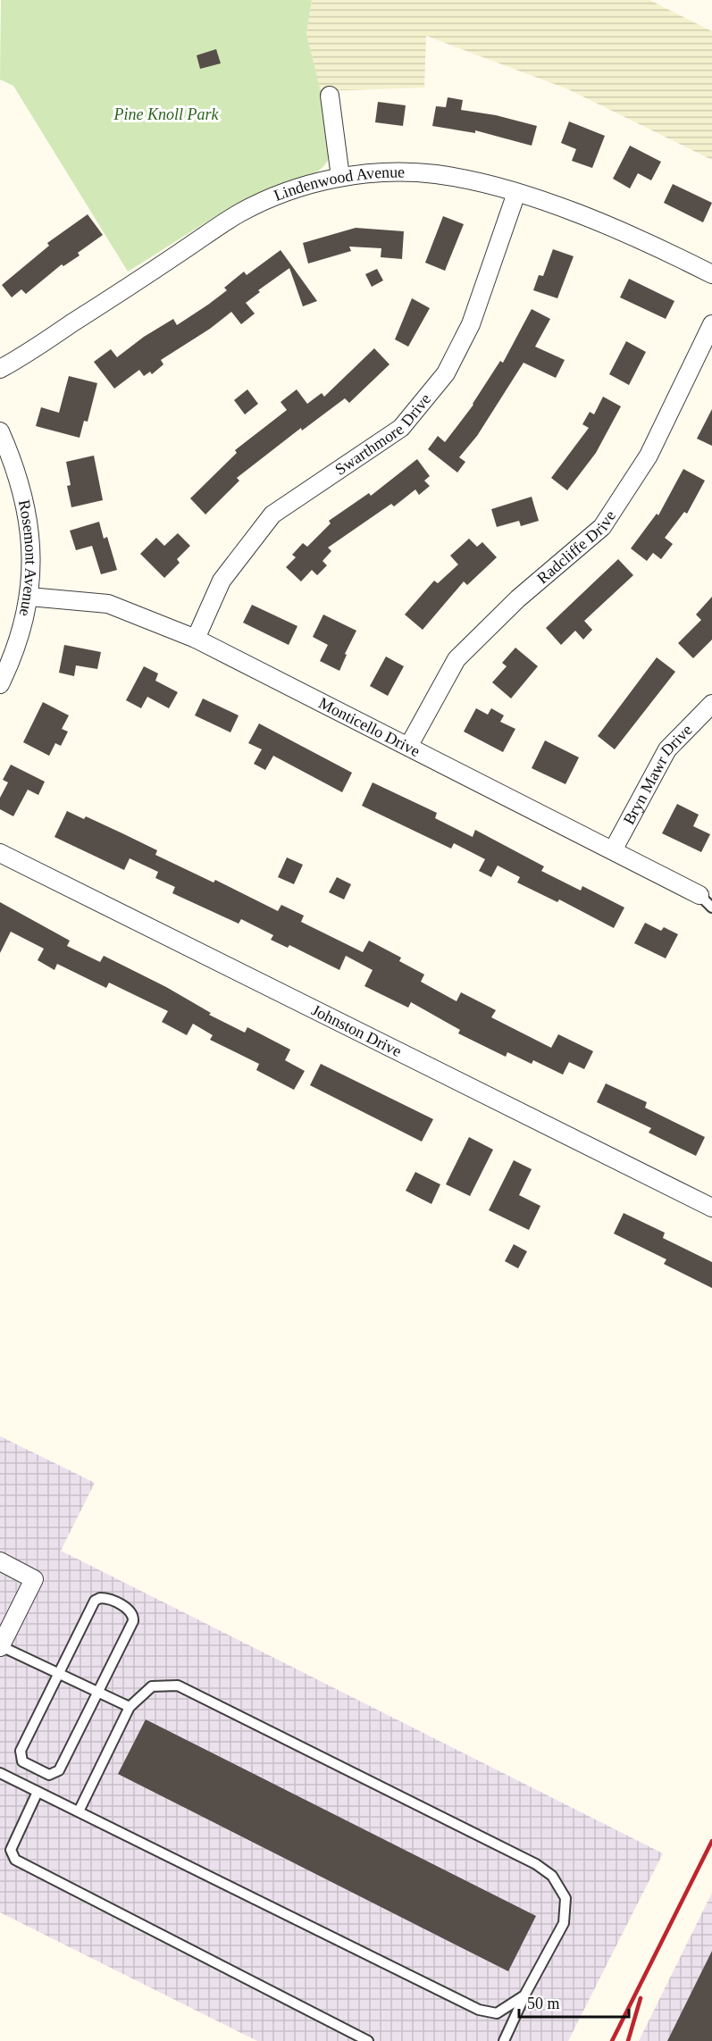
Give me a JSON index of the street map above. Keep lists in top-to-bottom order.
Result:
{
  "streets": {
    "street": [
      "Lindenwood Avenue",
      "Swarthmore Drive",
      "Radcliffe Drive",
      "Rosemont Avenue",
      "Monticello Drive",
      "Bryn Mawr Drive",
      "Johnston Drive"
    ]
  },
  "crossings": [
    ["Lindenwood Avenue", "Swarthmore Drive"],
    ["Swarthmore Drive", "Monticello Drive"],
    ["Radcliffe Drive", "Monticello Drive"],
    ["Rosemont Avenue", "Monticello Drive"],
    ["Monticello Drive", "Bryn Mawr Drive"]
  ],
  "parks": ["Pine Knoll Park"],
  "scale_bar": "50 m"
}
